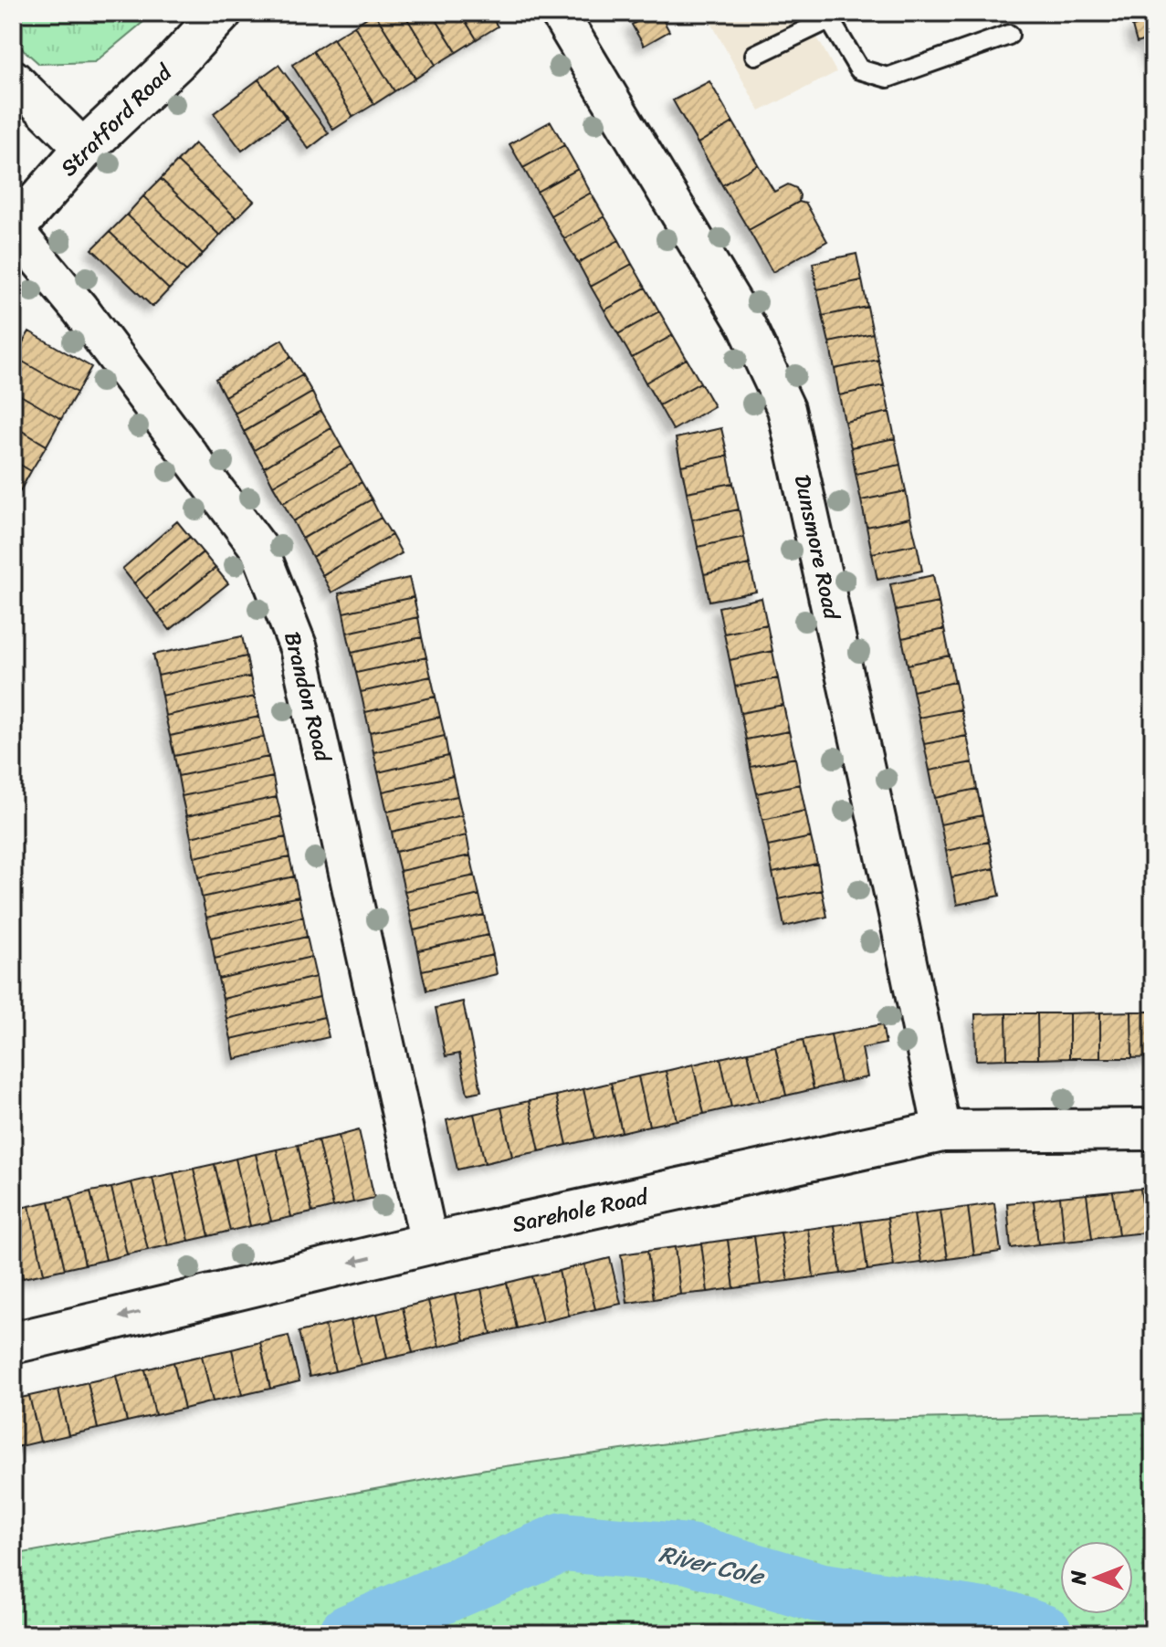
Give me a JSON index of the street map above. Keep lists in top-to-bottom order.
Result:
{
  "streets": {
    "main road": ["Stratford Road", "Sarehole Road"],
    "street": ["Dunsmore Road", "Brandon Road"]
  },
  "crossings": [
    ["Stratford Road", "Brandon Road"],
    ["Dunsmore Road", "Sarehole Road"],
    ["Brandon Road", "Sarehole Road"]
  ],
  "one_way": ["Sarehole Road"],
  "water": ["River Cole"],
  "north": "left"
}
